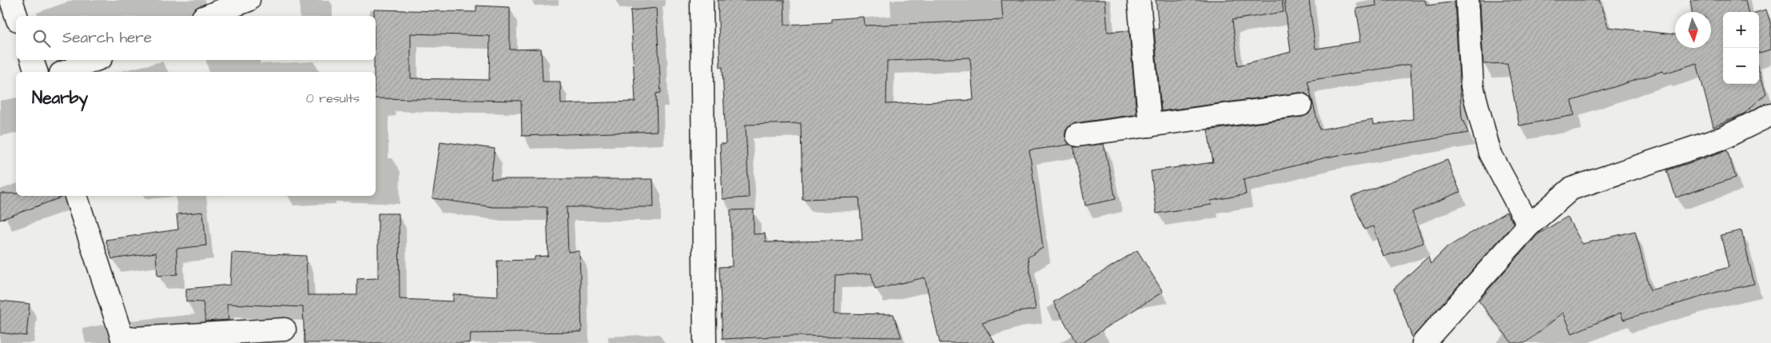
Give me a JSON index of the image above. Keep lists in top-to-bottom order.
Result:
{
  "north": "bottom",
  "page": {
    "map_buttons": ["+", "−"],
    "search": "Search here",
    "heading": ["Nearby", "0 results"]
  }
}
